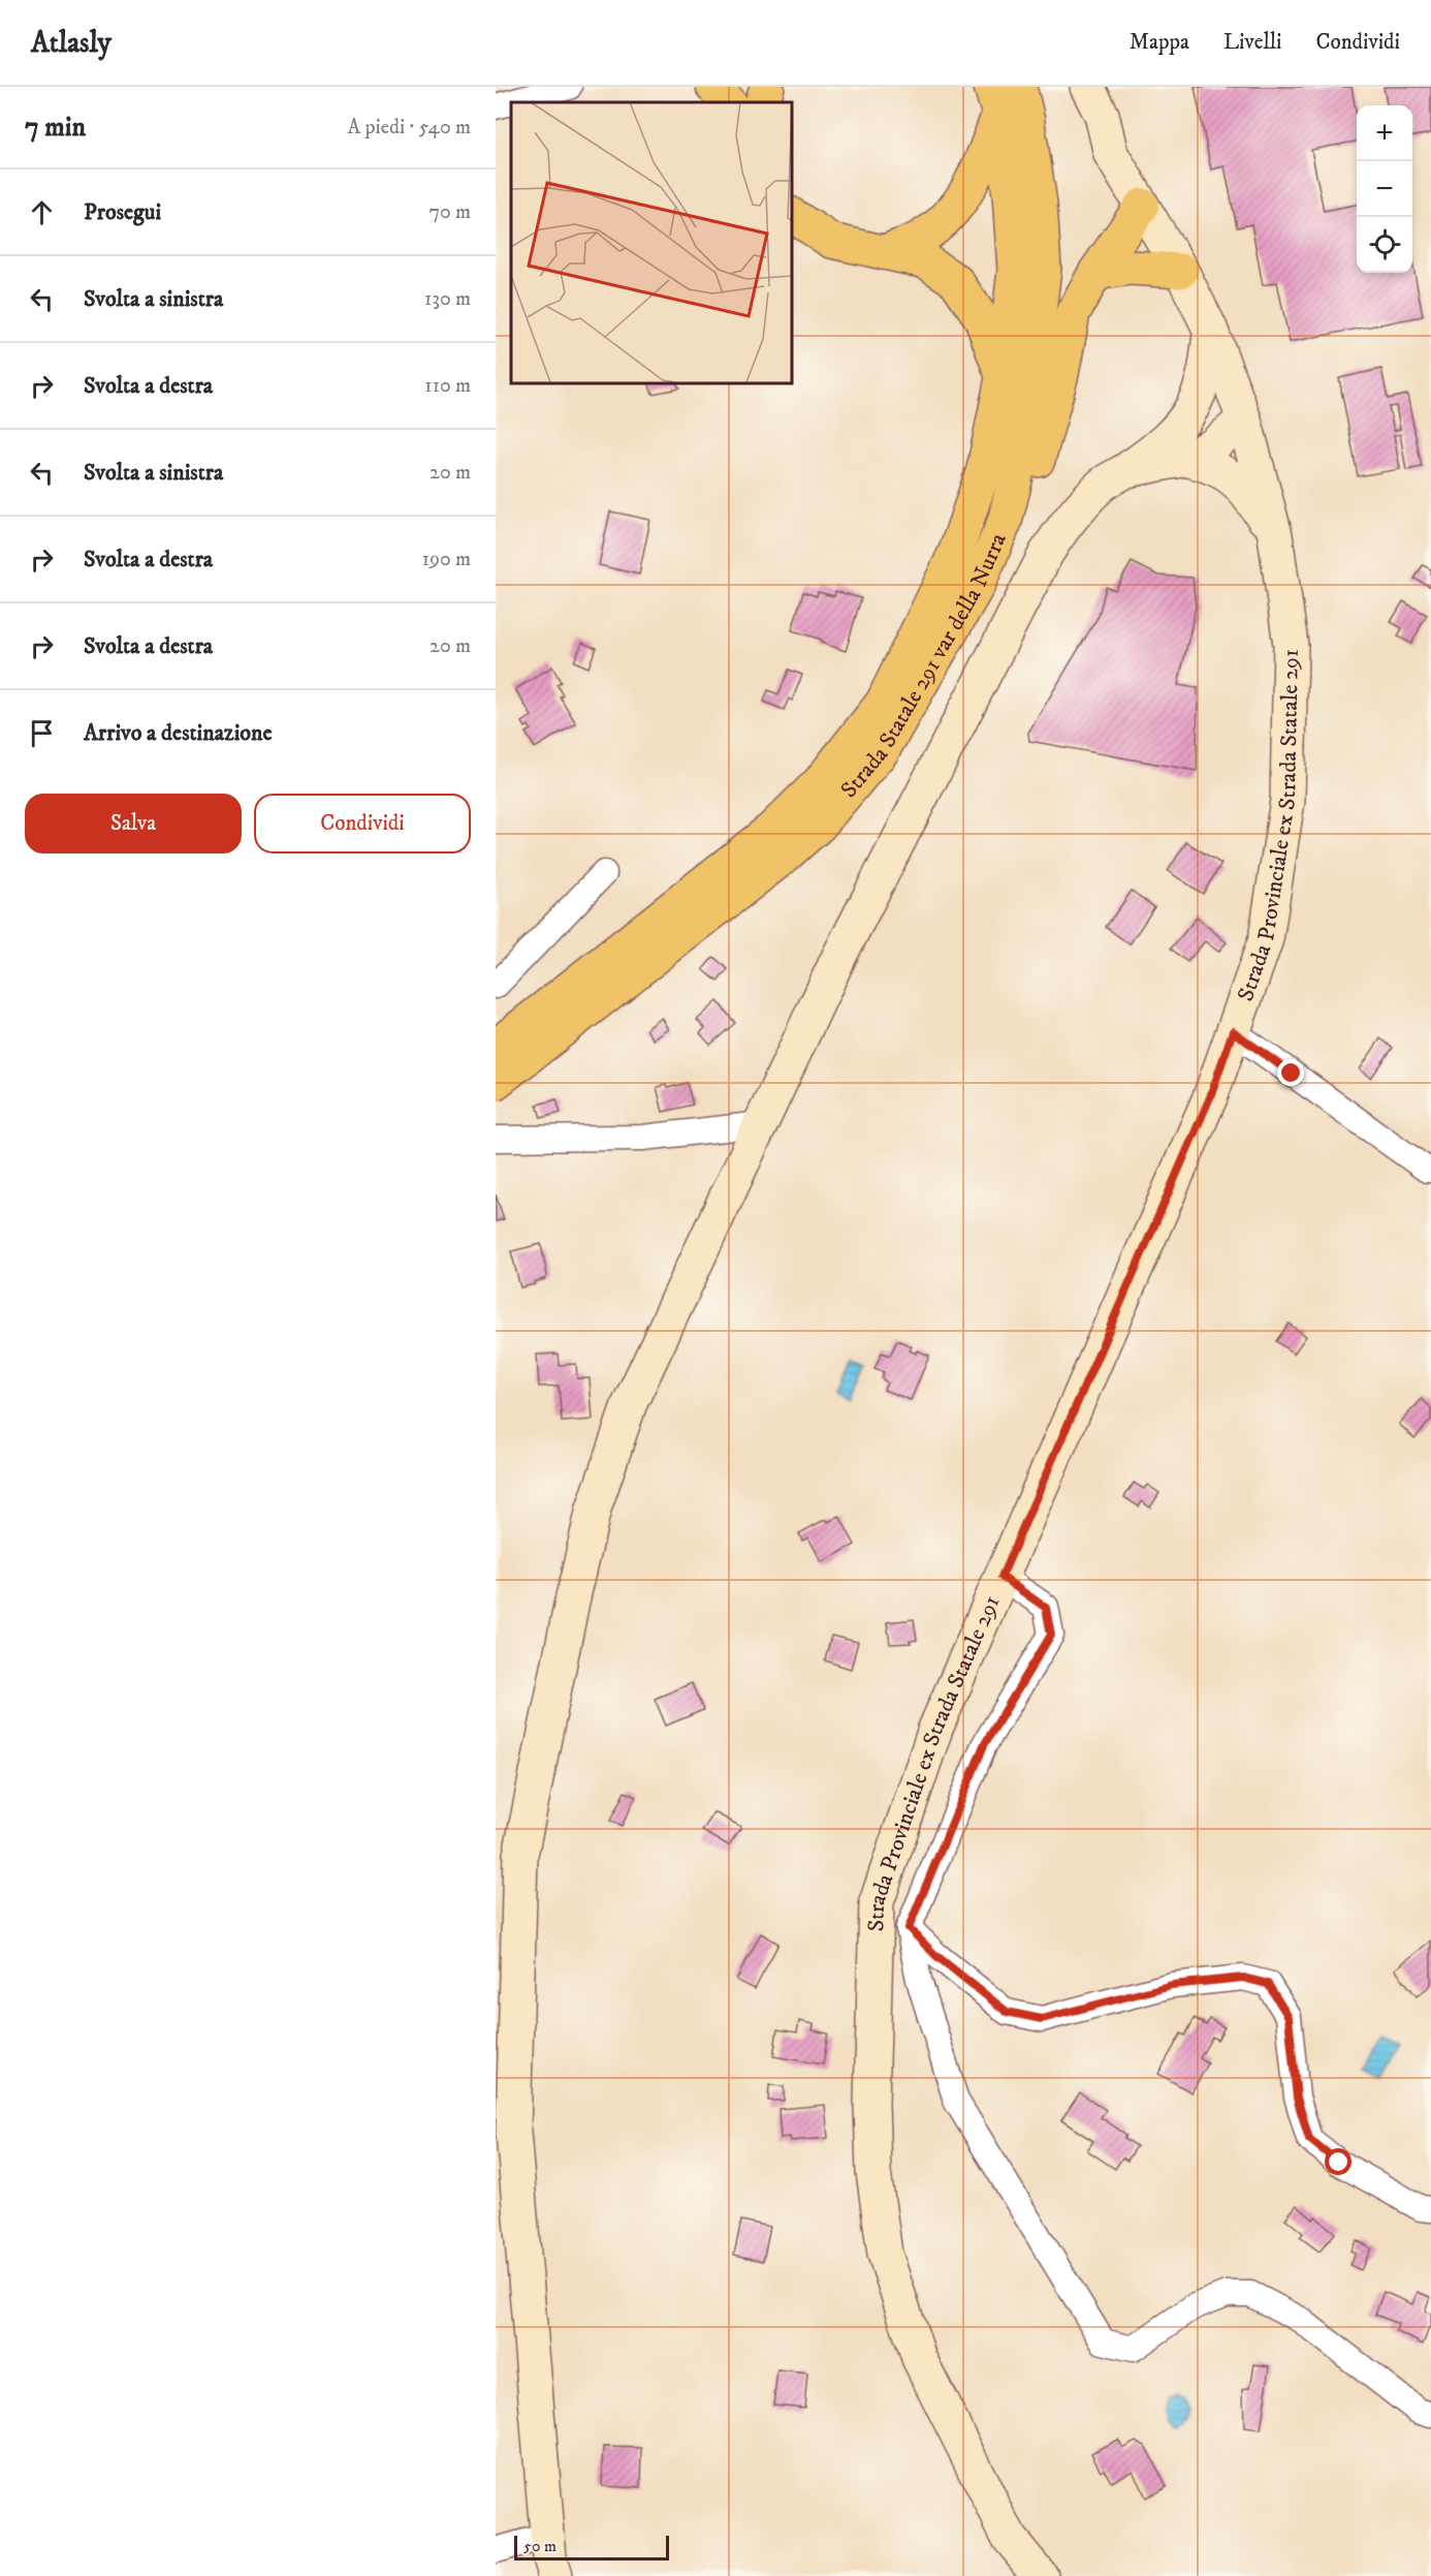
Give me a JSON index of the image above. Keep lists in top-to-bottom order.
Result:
{
  "streets": {
    "highway": ["Strada Statale 291 var della Nurra"],
    "street": ["Strada Provinciale ex Strada Statale 291"]
  },
  "scale_bar": "50 m",
  "page": {
    "header": "Atlasly",
    "nav": ["Mappa", "Livelli", "Condividi"],
    "heading": ["7 min", "A piedi · 540 m"],
    "map_buttons": ["+", "−"],
    "list": [
      ["Prosegui", "70 m"],
      ["Svolta a sinistra", "130 m"],
      ["Svolta a destra", "110 m"],
      ["Svolta a sinistra", "20 m"],
      ["Svolta a destra", "190 m"],
      ["Svolta a destra", "20 m"],
      "Arrivo a destinazione"
    ],
    "buttons": ["Salva", "Condividi"],
    "scale": "50 m"
  }
}
